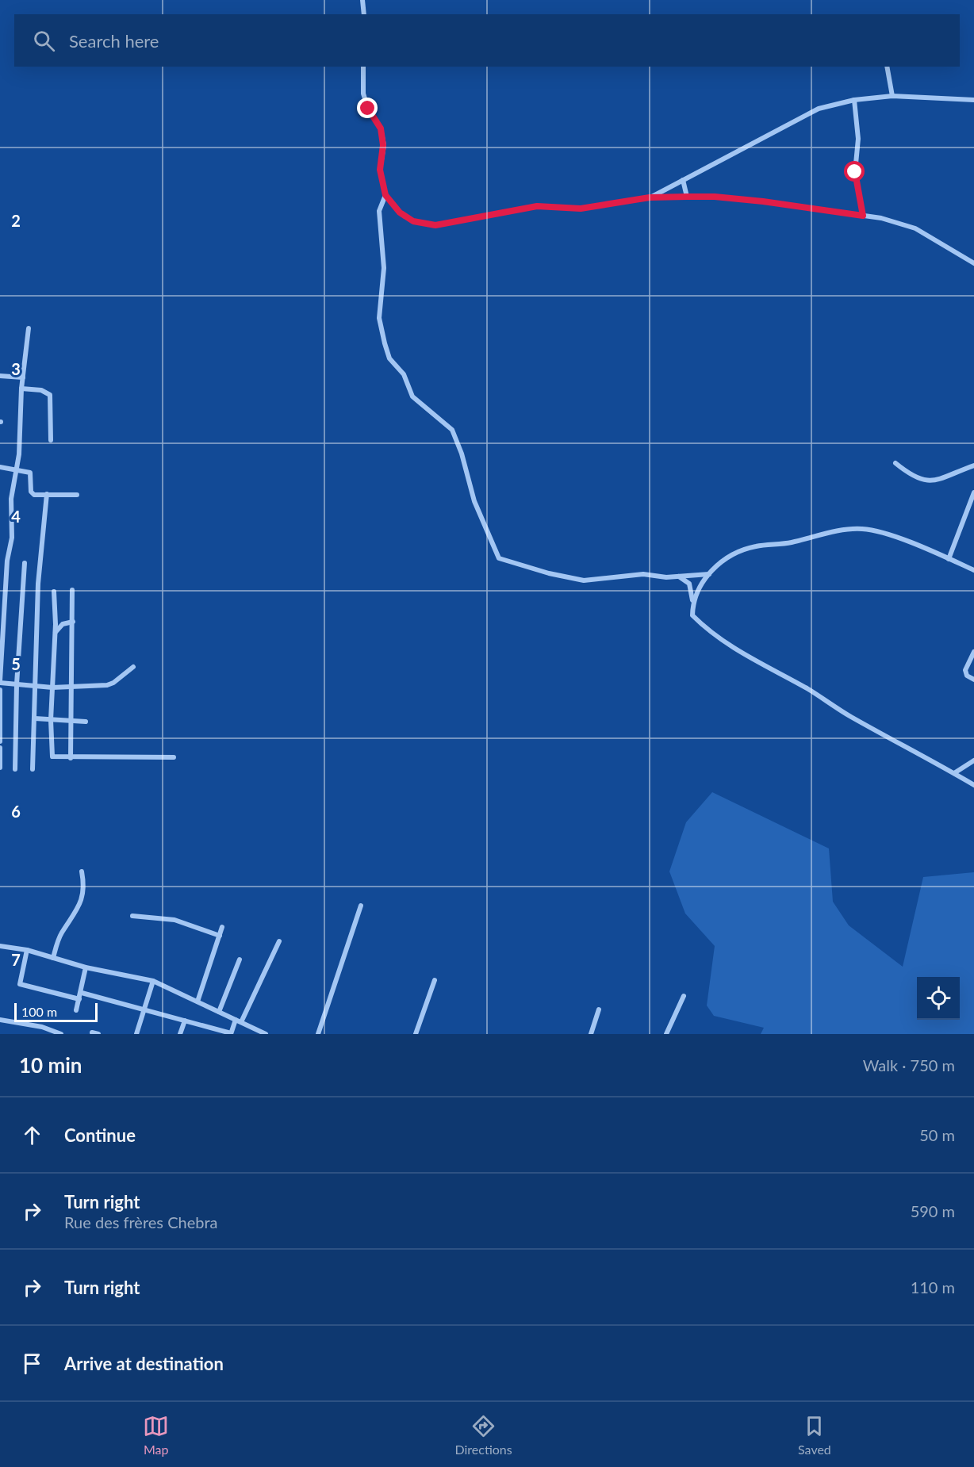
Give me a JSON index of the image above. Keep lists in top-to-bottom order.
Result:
{
  "scale_bar": "100 m",
  "page": {
    "search": "Search here",
    "scale": "100 m",
    "heading": ["10 min", "Walk · 750 m"],
    "list": [
      ["Continue", "50 m"],
      ["Turn right", "Rue des frères Chebra", "590 m"],
      ["Turn right", "110 m"],
      "Arrive at destination"
    ],
    "nav": ["Map", "Directions", "Saved"]
  },
  "grid": {
    "rows": [
      "2",
      "3",
      "4",
      "5",
      "6",
      "7"
    ]
  }
}
